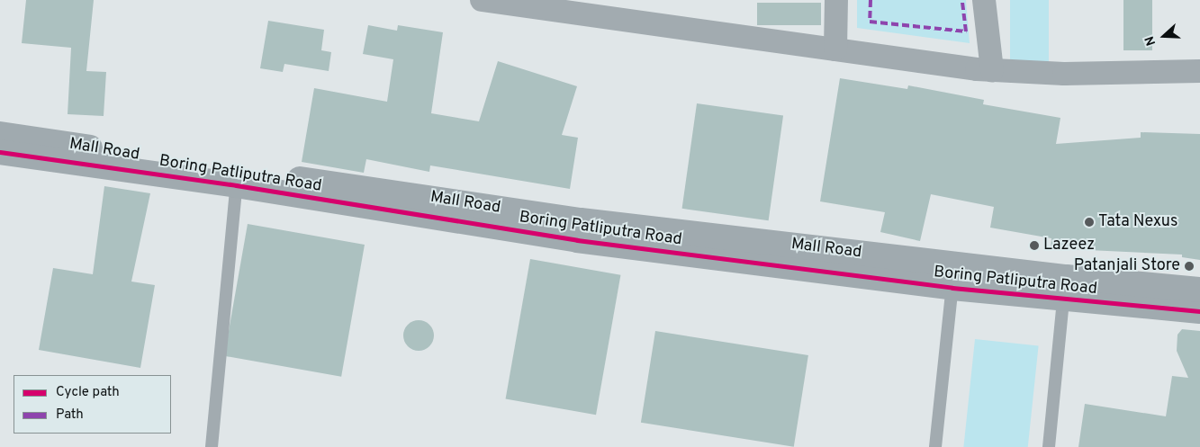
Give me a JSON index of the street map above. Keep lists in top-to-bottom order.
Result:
{
  "streets": {
    "street": ["Mall Road", "Boring Patliputra Road"]
  },
  "crossings": [
    ["Mall Road", "Boring Patliputra Road"]
  ],
  "places": ["Tata Nexus", "Lazeez", "Patanjali Store"],
  "legend": ["Cycle path", "Path"],
  "north": "left"
}
